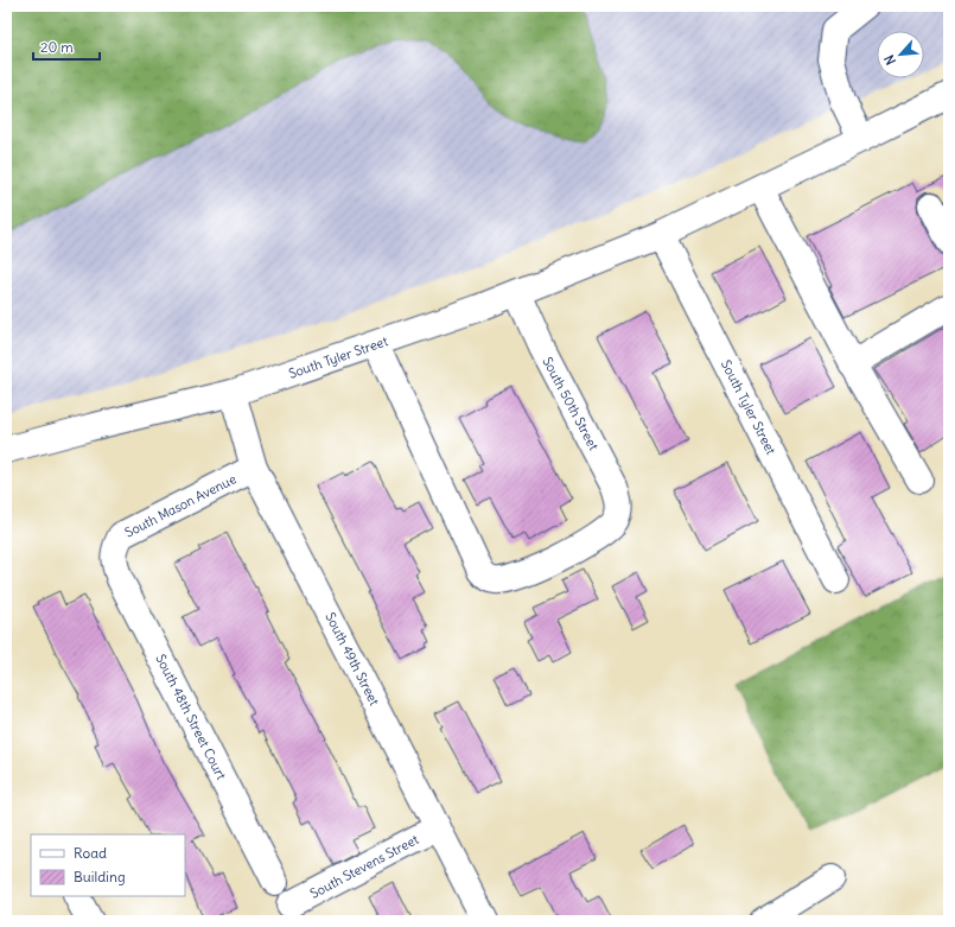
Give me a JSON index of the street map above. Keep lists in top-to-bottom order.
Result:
{
  "streets": {
    "street": [
      "South Tyler Street",
      "South 50th Street",
      "South Mason Avenue",
      "South 49th Street",
      "South 48th Street Court",
      "South Stevens Street"
    ]
  },
  "crossings": [
    ["South Tyler Street", "South 50th Street"],
    ["South Tyler Street", "South 49th Street"],
    ["South Mason Avenue", "South 49th Street"],
    ["South Mason Avenue", "South 48th Street Court"],
    ["South 49th Street", "South Stevens Street"]
  ],
  "legend": ["Road", "Building"],
  "scale_bar": "20 m",
  "north": "bottom left"
}
